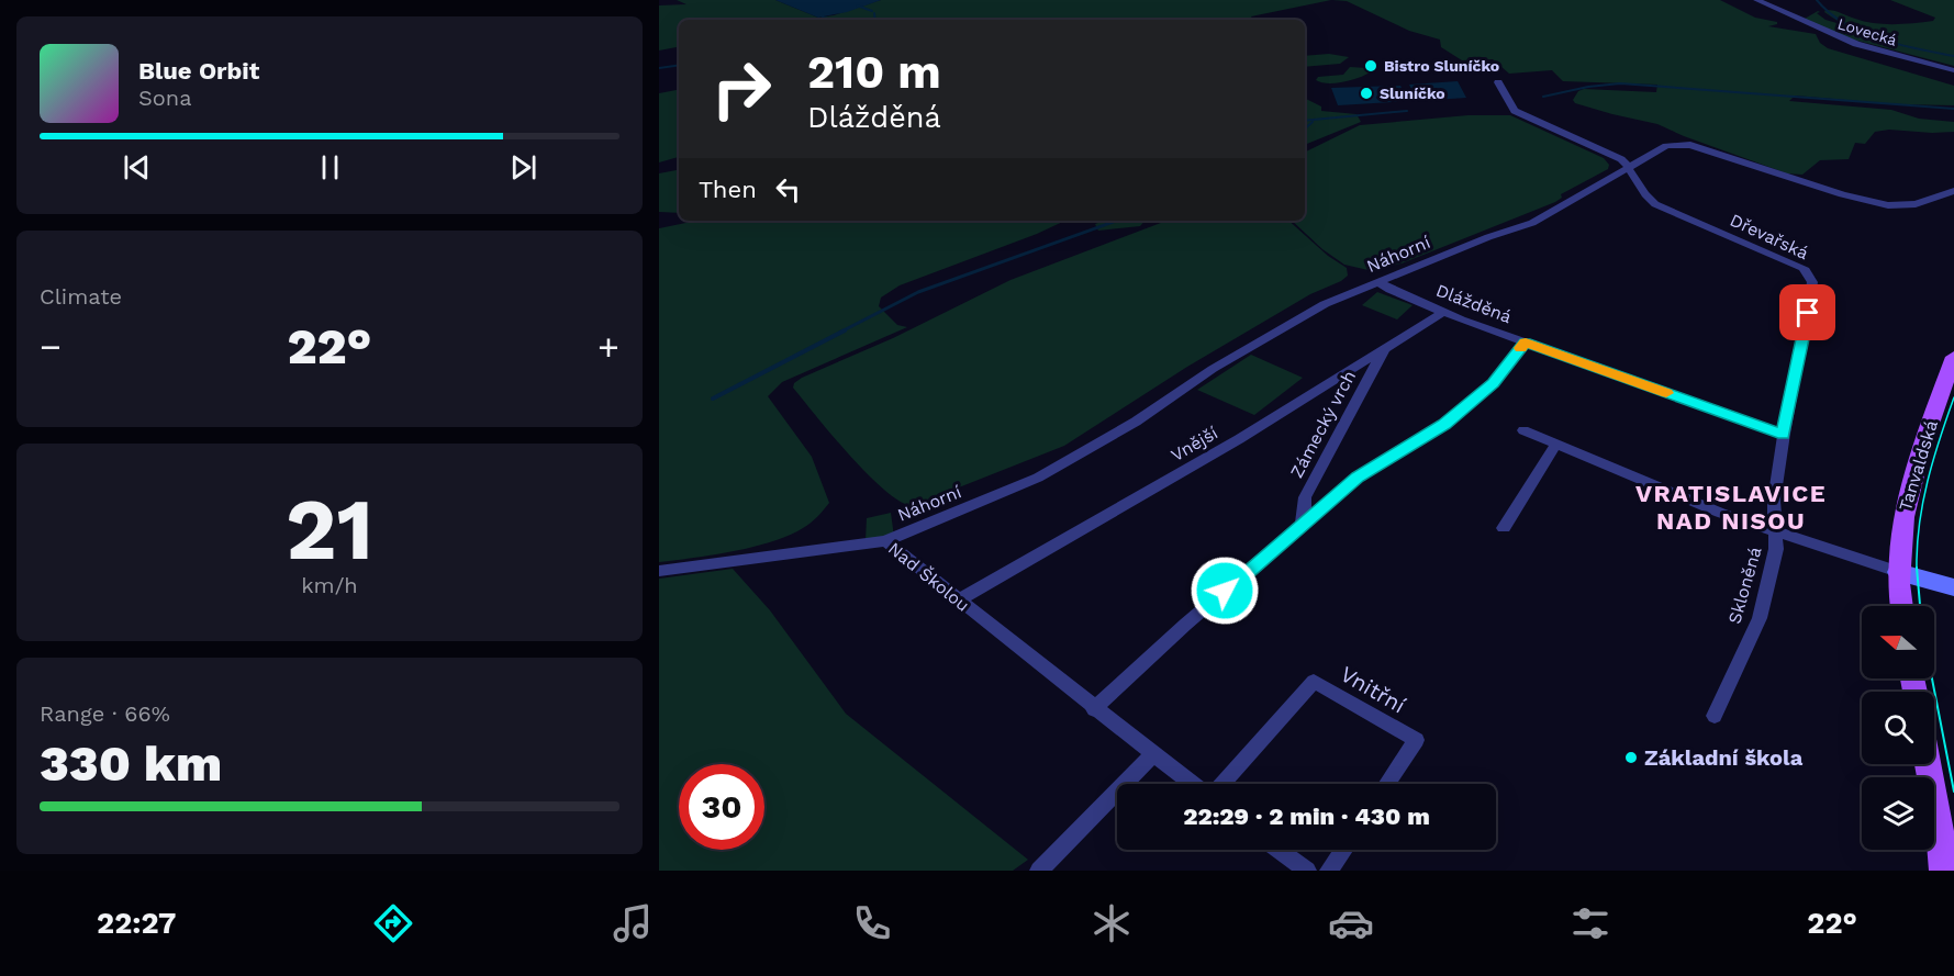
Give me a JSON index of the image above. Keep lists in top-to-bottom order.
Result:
{
  "streets": {
    "main road": ["Tanvaldská"],
    "street": [
      "Lovecká",
      "Dřevařská",
      "Náhorní",
      "Dlážděná",
      "Zámecký vrch",
      "Vnější",
      "Nad Školou",
      "Skloněná",
      "Vnitřní"
    ]
  },
  "crossings": [
    ["Dřevařská", "Náhorní"],
    ["Dřevařská", "Dlážděná"],
    ["Dřevařská", "Skloněná"],
    ["Náhorní", "Dlážděná"],
    ["Náhorní", "Nad Školou"],
    ["Dlážděná", "Vnější"],
    ["Zámecký vrch", "Vnější"],
    ["Vnější", "Nad Školou"]
  ],
  "districts": ["VRATISLAVICE NAD NISOU"],
  "places": ["Bistro Sluníčko", "Sluníčko", "Základní škola"],
  "north": "left",
  "page": {
    "turn": ["210 m", "Dlážděná"],
    "song": ["Blue Orbit", "Sona"],
    "then": "Then",
    "tile": [
      "Climate",
      ["21", "km/h"],
      ["Range · 66%", "330 km"]
    ],
    "heat": ["−", "22°", "+"],
    "limit": "30",
    "trip": "22:29 · 2 min · 430 m",
    "tabs": ["22:27", "22°"]
  }
}
